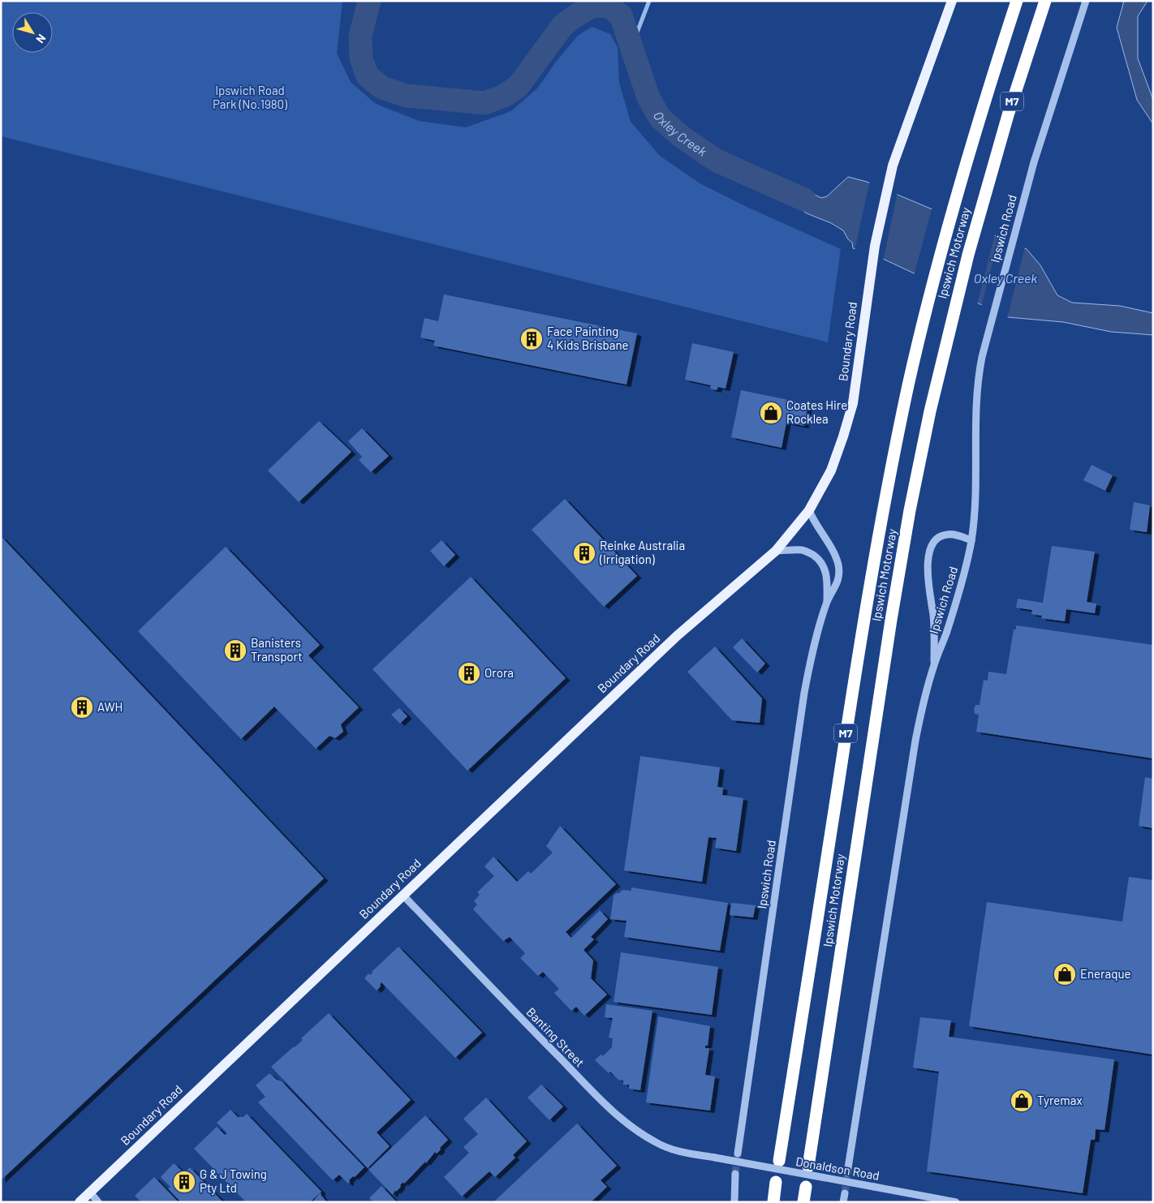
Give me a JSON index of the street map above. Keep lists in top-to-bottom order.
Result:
{
  "streets": {
    "highway": ["M7", "Ipswich Motorway"],
    "main road": ["Boundary Road"],
    "street": ["Ipswich Road", "Banting Street", "Donaldson Road"]
  },
  "crossings": [
    ["Ipswich Road", "Boundary Road"],
    ["Boundary Road", "Banting Street"],
    ["Banting Street", "Donaldson Road"]
  ],
  "water": ["Oxley Creek"],
  "parks": ["Ipswich Road Park (No.1980)"],
  "places": {
    "building": [
      "Face Painting 4 Kids Brisbane",
      "Reinke Australia (Irrigation)",
      "Banisters Transport",
      "Orora",
      "AWH",
      "G & J Towing Pty Ltd"
    ],
    "shop": ["Coates Hire Rocklea", "Eneraque", "Tyremax"]
  },
  "north": "bottom right"
}
